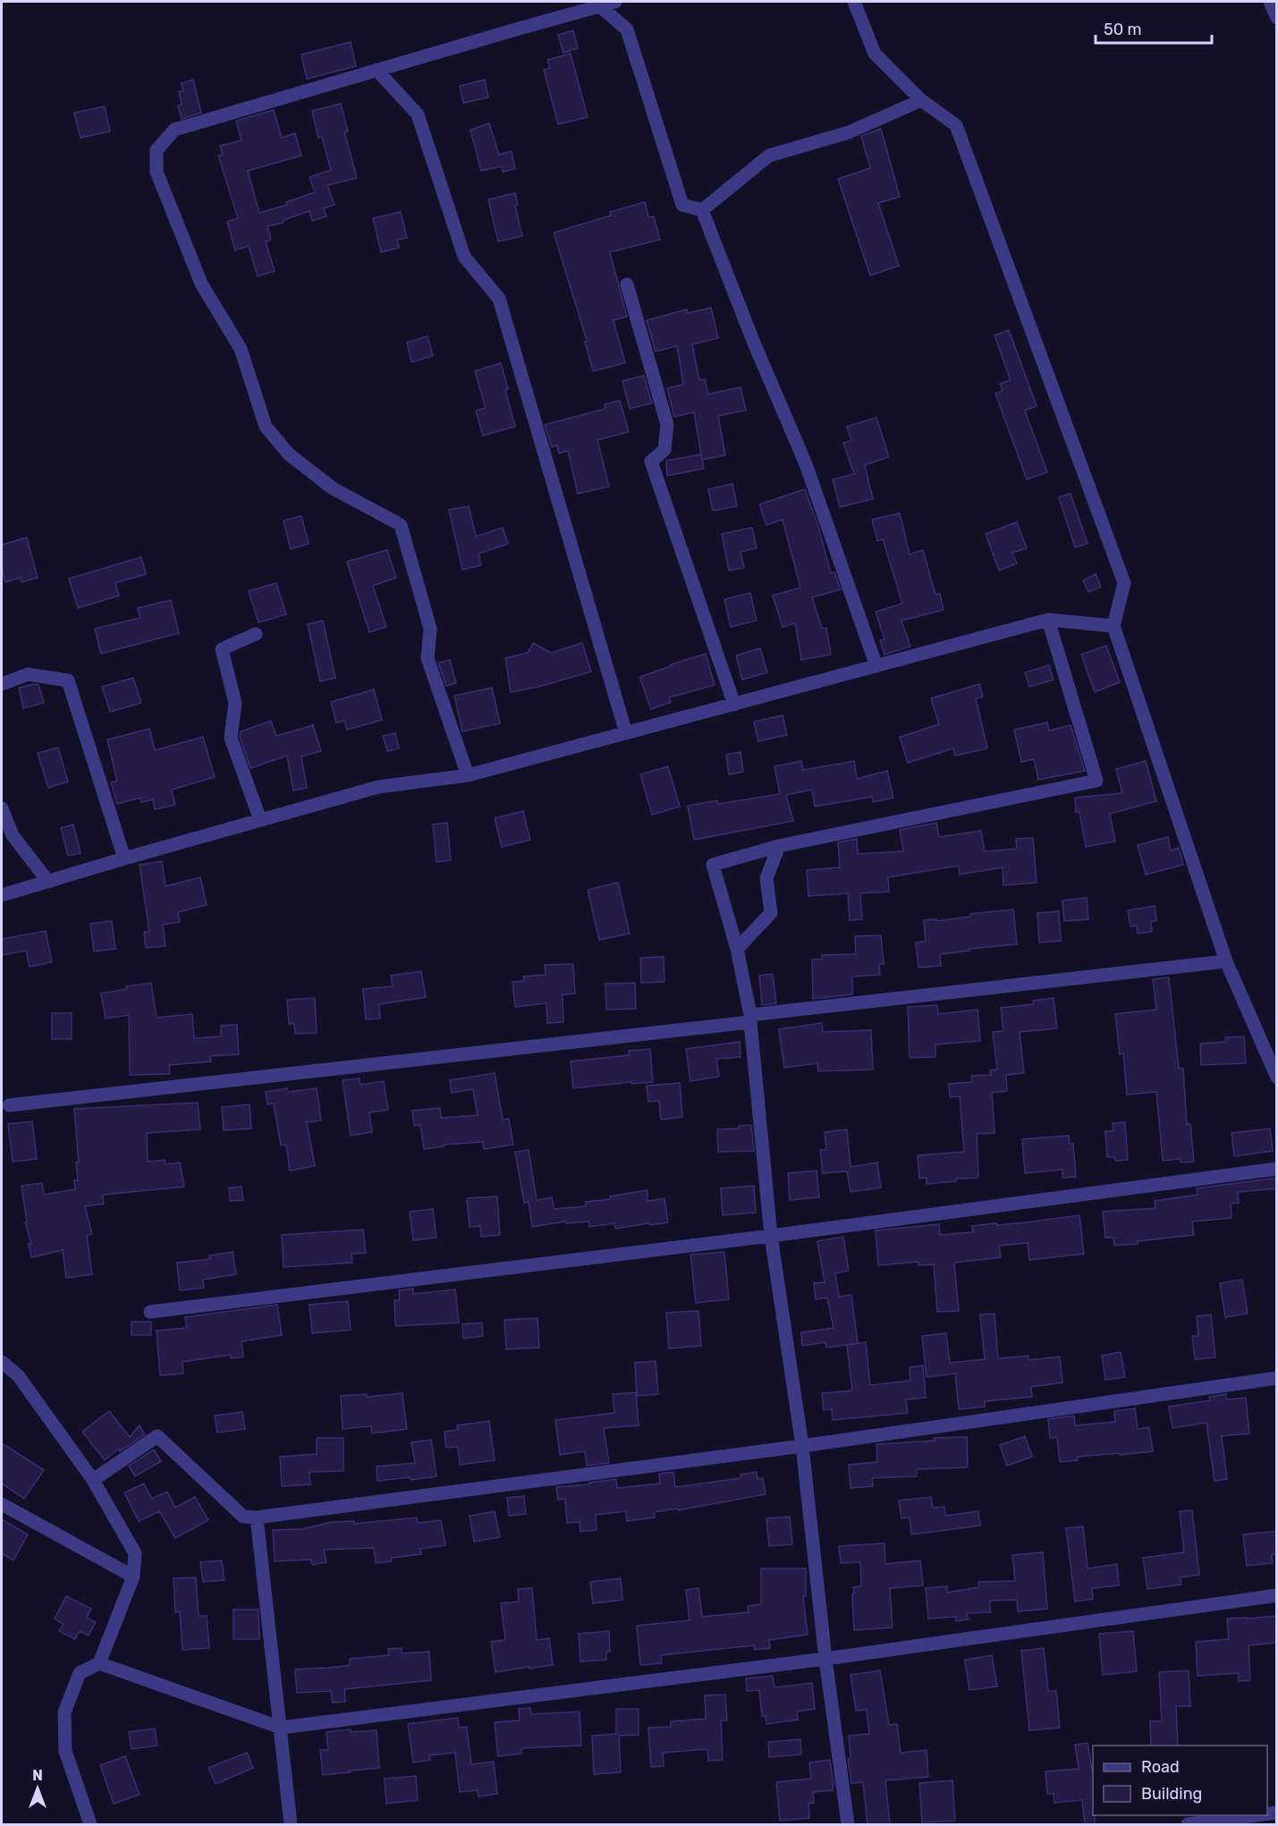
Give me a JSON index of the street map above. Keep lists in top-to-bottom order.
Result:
{
  "legend": ["Road", "Building"],
  "scale_bar": "50 m",
  "north": "top"
}
